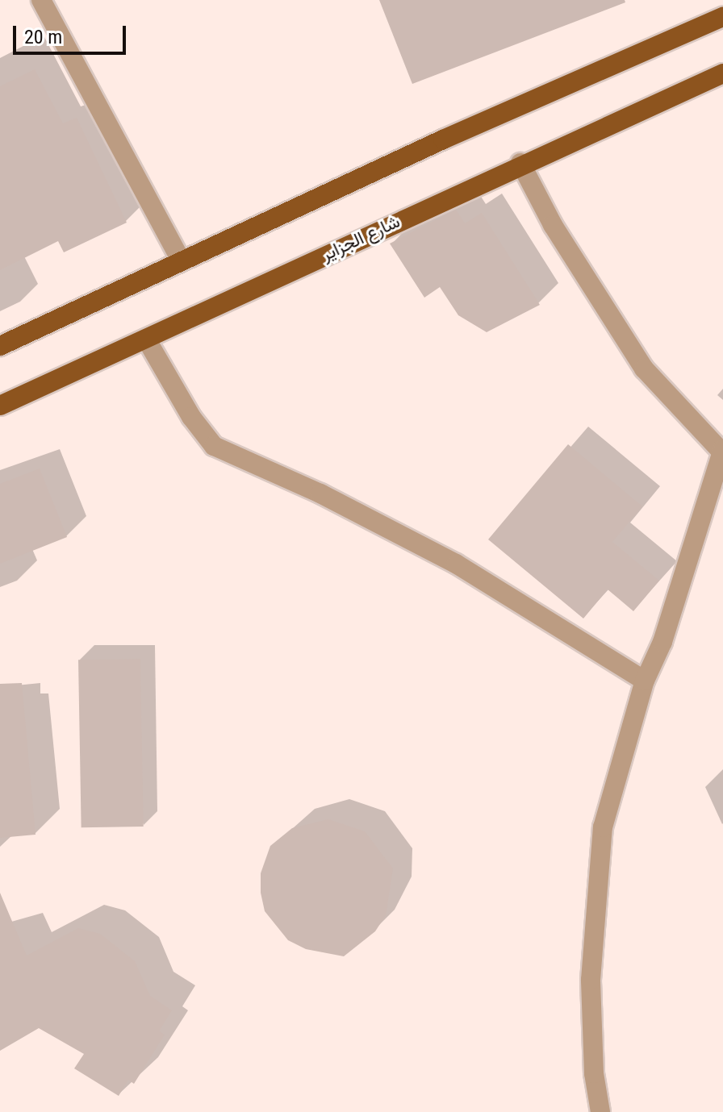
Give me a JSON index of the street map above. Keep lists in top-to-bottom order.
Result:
{
  "streets": {
    "main road": ["شارع الجزاير"]
  },
  "scale_bar": "20 m"
}
